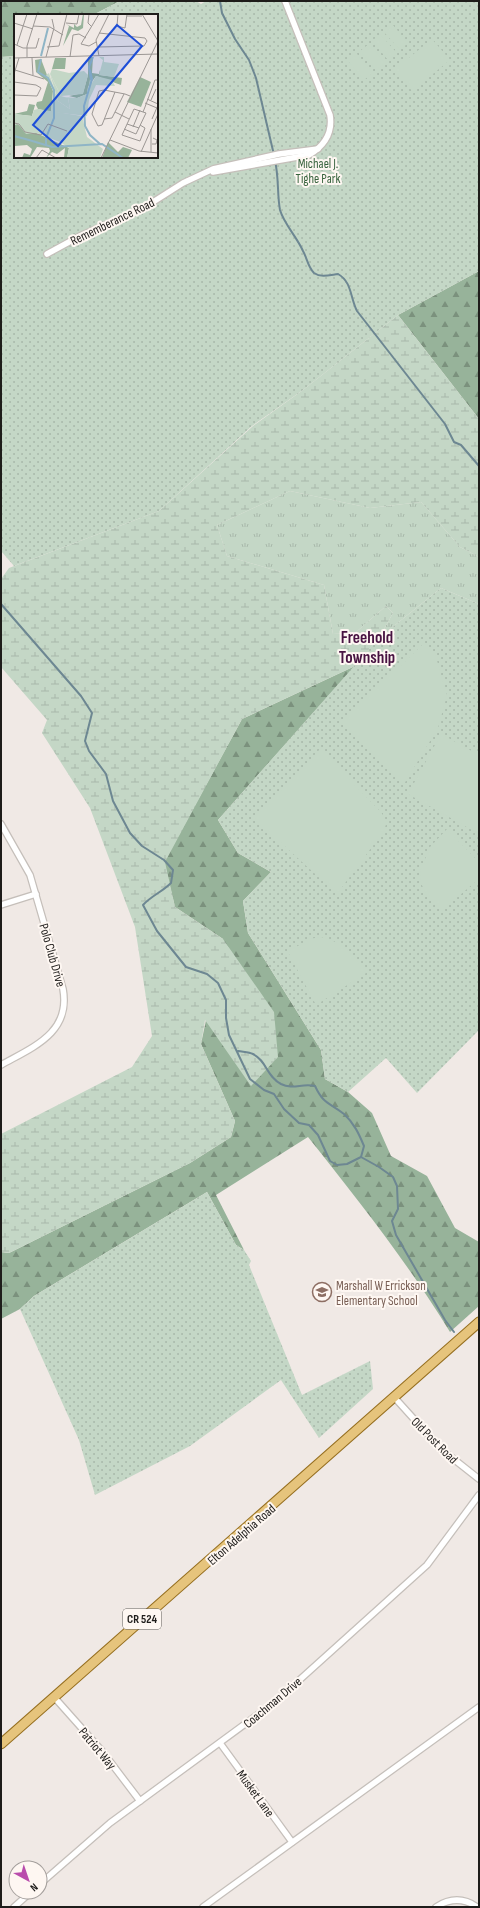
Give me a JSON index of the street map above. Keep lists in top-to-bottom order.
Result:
{
  "streets": {
    "main road": ["Elton Adelphia Road", "CR 524"],
    "street": [
      "Rememberance Road",
      "Polo Club Drive",
      "Old Post Road",
      "Coachman Drive",
      "Patriot Way",
      "Musket Lane"
    ]
  },
  "crossings": [
    ["Old Post Road", "Elton Adelphia Road"],
    ["Elton Adelphia Road", "Patriot Way"],
    ["Coachman Drive", "Patriot Way"],
    ["Coachman Drive", "Musket Lane"]
  ],
  "districts": ["Freehold Township"],
  "parks": ["Michael J. Tighe Park"],
  "places": {
    "school or university": ["Marshall W Errickson Elementary School"]
  },
  "north": "bottom right"
}
